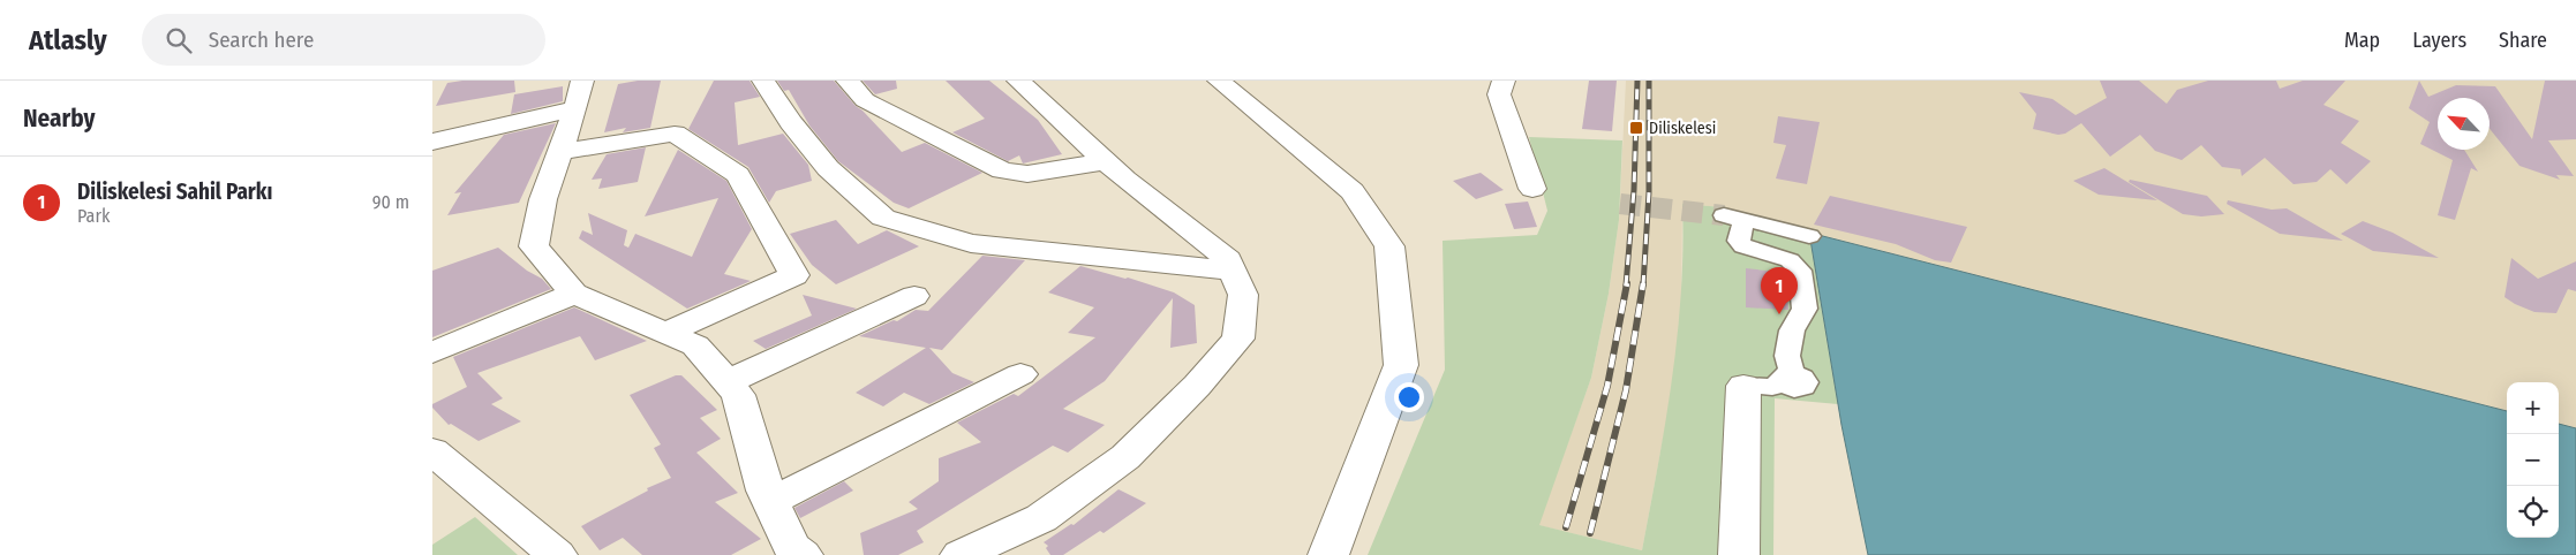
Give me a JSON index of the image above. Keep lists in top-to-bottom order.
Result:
{
  "places": {
    "transit": ["Diliskelesi"]
  },
  "north": "top left",
  "page": {
    "header": "Atlasly",
    "search": "Search here",
    "nav": ["Map", "Layers", "Share"],
    "heading": "Nearby",
    "list": [
      {
        "mark": "1",
        "name": "Diliskelesi Sahil Parkı",
        "note": "Park",
        "value": "90 m"
      }
    ],
    "pins": "1",
    "map_buttons": ["+", "−"]
  }
}
